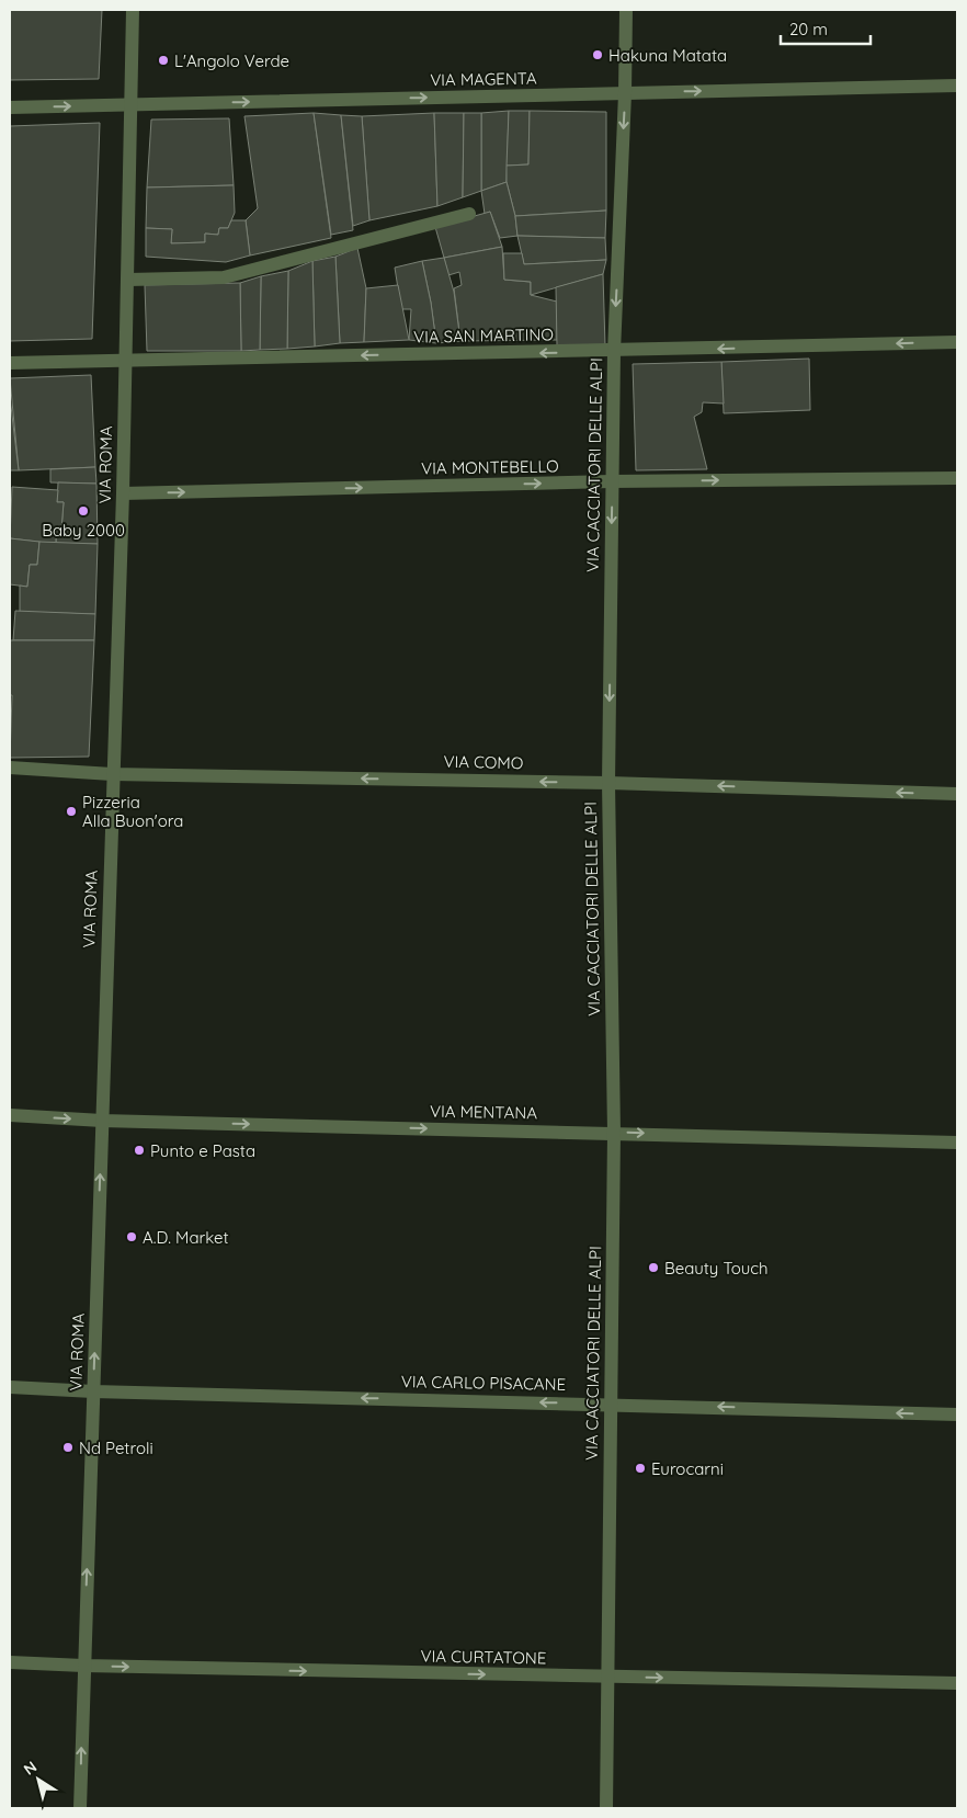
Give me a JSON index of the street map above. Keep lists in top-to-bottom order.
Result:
{
  "streets": {
    "street": [
      "VIA MAGENTA",
      "VIA SAN MARTINO",
      "VIA ROMA",
      "VIA CACCIATORI DELLE ALPI",
      "VIA MONTEBELLO",
      "VIA COMO",
      "VIA MENTANA",
      "VIA CARLO PISACANE",
      "VIA CURTATONE"
    ]
  },
  "crossings": [
    ["VIA MAGENTA", "VIA ROMA"],
    ["VIA MAGENTA", "VIA CACCIATORI DELLE ALPI"],
    ["VIA SAN MARTINO", "VIA ROMA"],
    ["VIA SAN MARTINO", "VIA CACCIATORI DELLE ALPI"],
    ["VIA ROMA", "VIA MONTEBELLO"],
    ["VIA ROMA", "VIA COMO"],
    ["VIA ROMA", "VIA MENTANA"],
    ["VIA ROMA", "VIA CARLO PISACANE"],
    ["VIA ROMA", "VIA CURTATONE"],
    ["VIA CACCIATORI DELLE ALPI", "VIA MONTEBELLO"],
    ["VIA CACCIATORI DELLE ALPI", "VIA COMO"],
    ["VIA CACCIATORI DELLE ALPI", "VIA MENTANA"],
    ["VIA CACCIATORI DELLE ALPI", "VIA CARLO PISACANE"],
    ["VIA CACCIATORI DELLE ALPI", "VIA CURTATONE"]
  ],
  "one_way": [
    "VIA MAGENTA",
    "VIA ROMA",
    "VIA MONTEBELLO",
    "VIA COMO",
    "VIA MENTANA",
    "VIA CARLO PISACANE",
    "VIA CURTATONE"
  ],
  "places": [
    "Hakuna Matata",
    "L'Angolo Verde",
    "Baby 2000",
    "Pizzeria Alla Buon'ora",
    "Punto e Pasta",
    "A.D. Market",
    "Beauty Touch",
    "Nd Petroli",
    "Eurocarni"
  ],
  "scale_bar": "20 m",
  "north": "top left"
}
